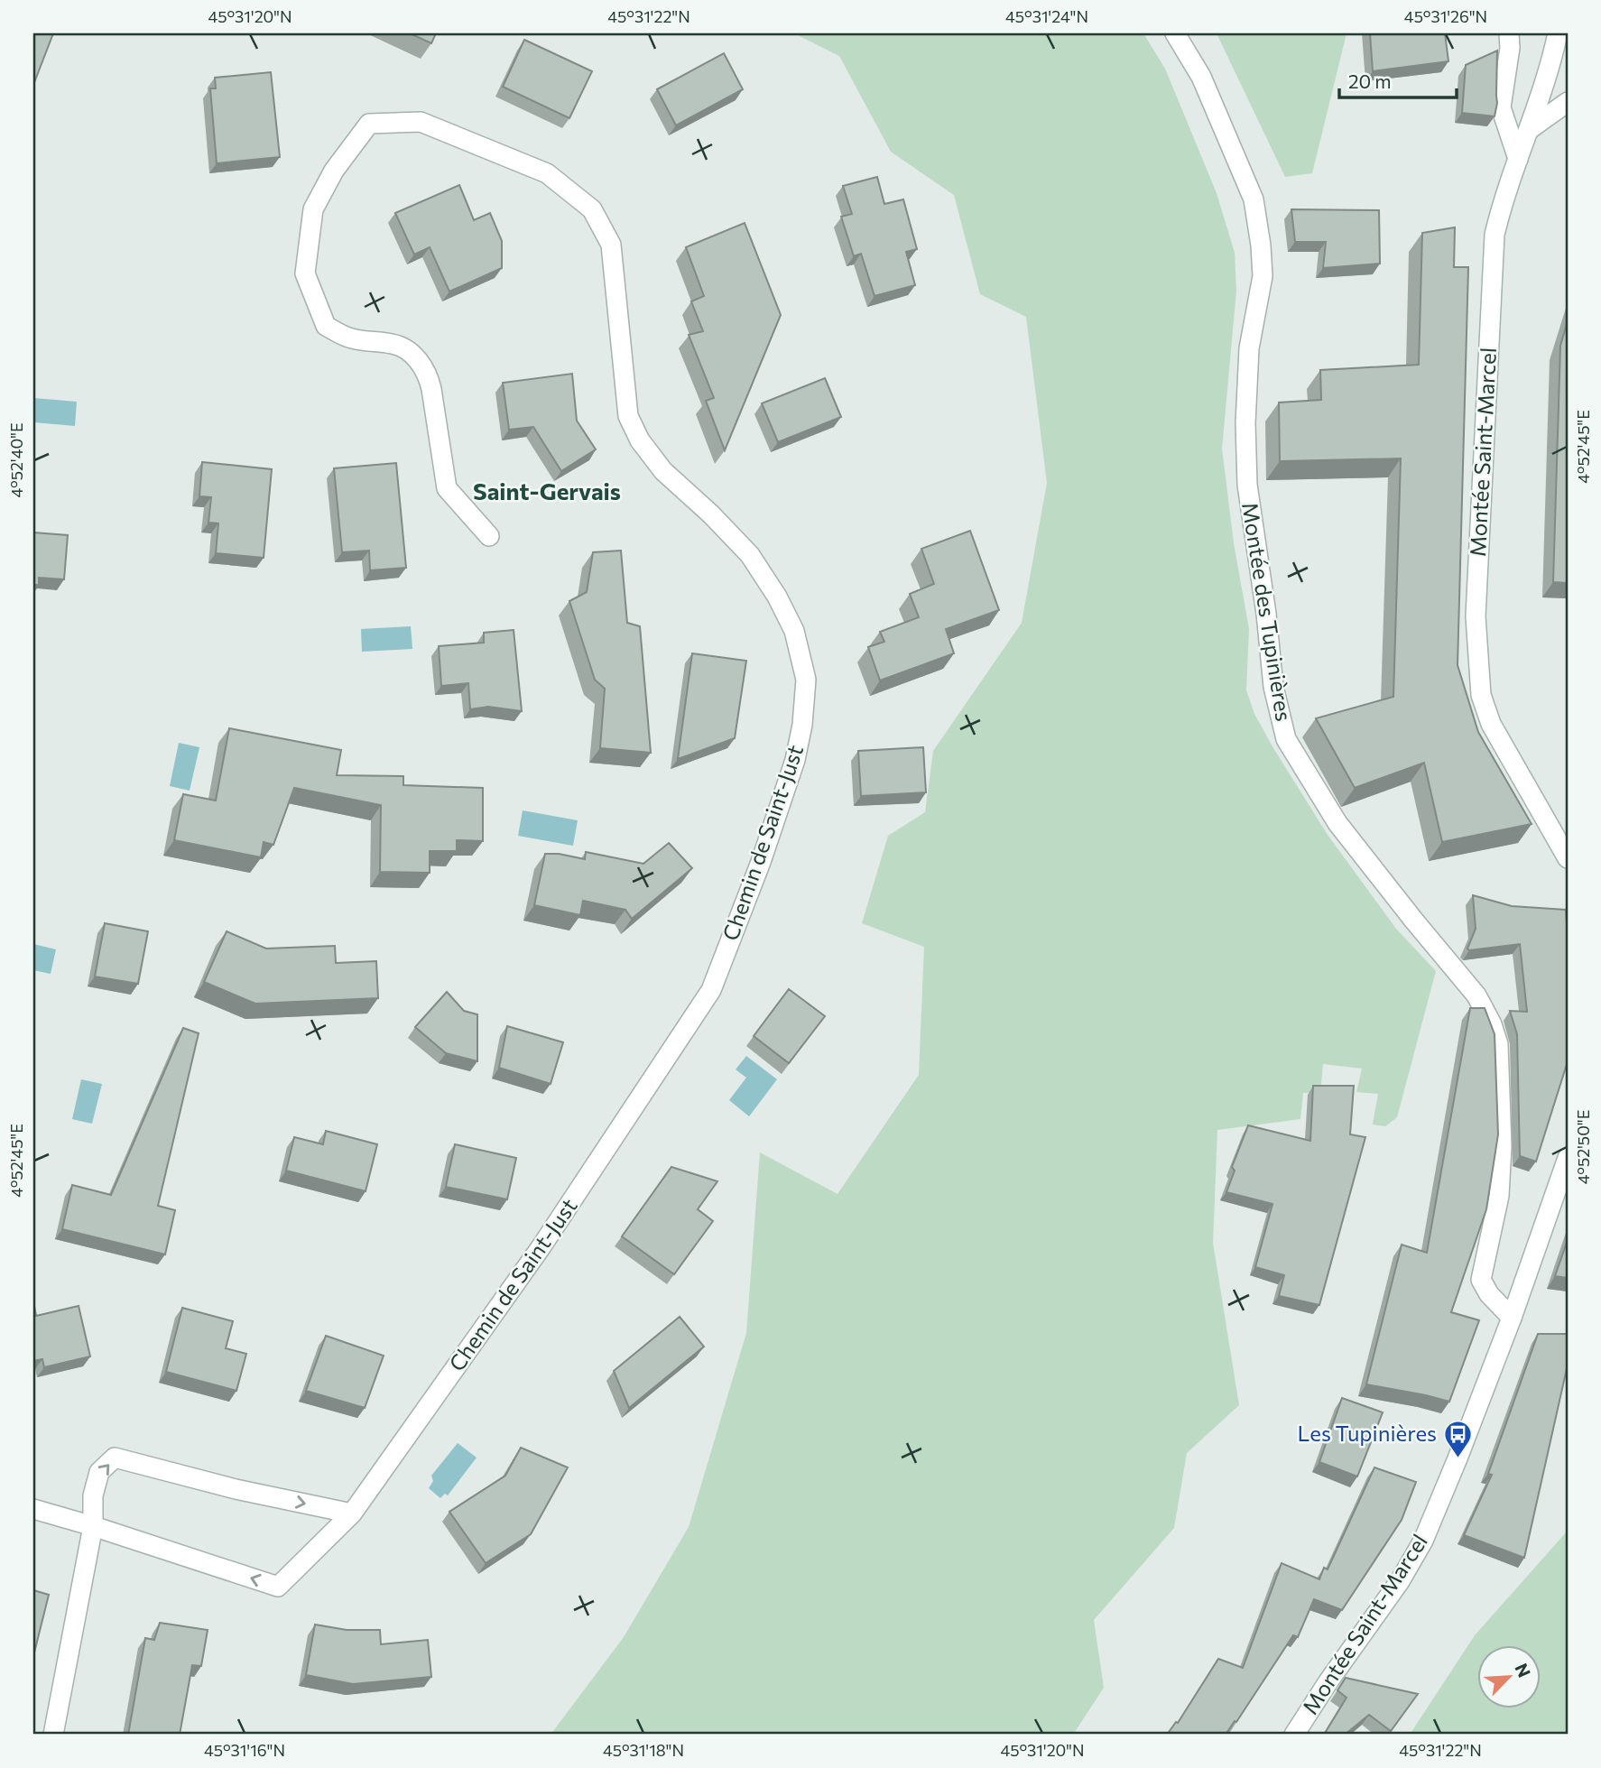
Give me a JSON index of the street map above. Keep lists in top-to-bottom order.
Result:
{
  "streets": {
    "street": ["Montée Saint-Marcel", "Montée des Tupinières", "Chemin de Saint-Just"]
  },
  "crossings": [
    ["Montée Saint-Marcel", "Montée des Tupinières"]
  ],
  "districts": ["Saint-Gervais"],
  "places": {
    "bus stop": ["Les Tupinières"]
  },
  "scale_bar": "20 m",
  "north": "top right",
  "coordinates": [
    "45°31'20\"N",
    "45°31'22\"N",
    "45°31'24\"N",
    "45°31'26\"N",
    "4°52'45\"E",
    "4°52'40\"E",
    "4°52'50\"E",
    "45°31'16\"N",
    "45°31'18\"N"
  ]
}
